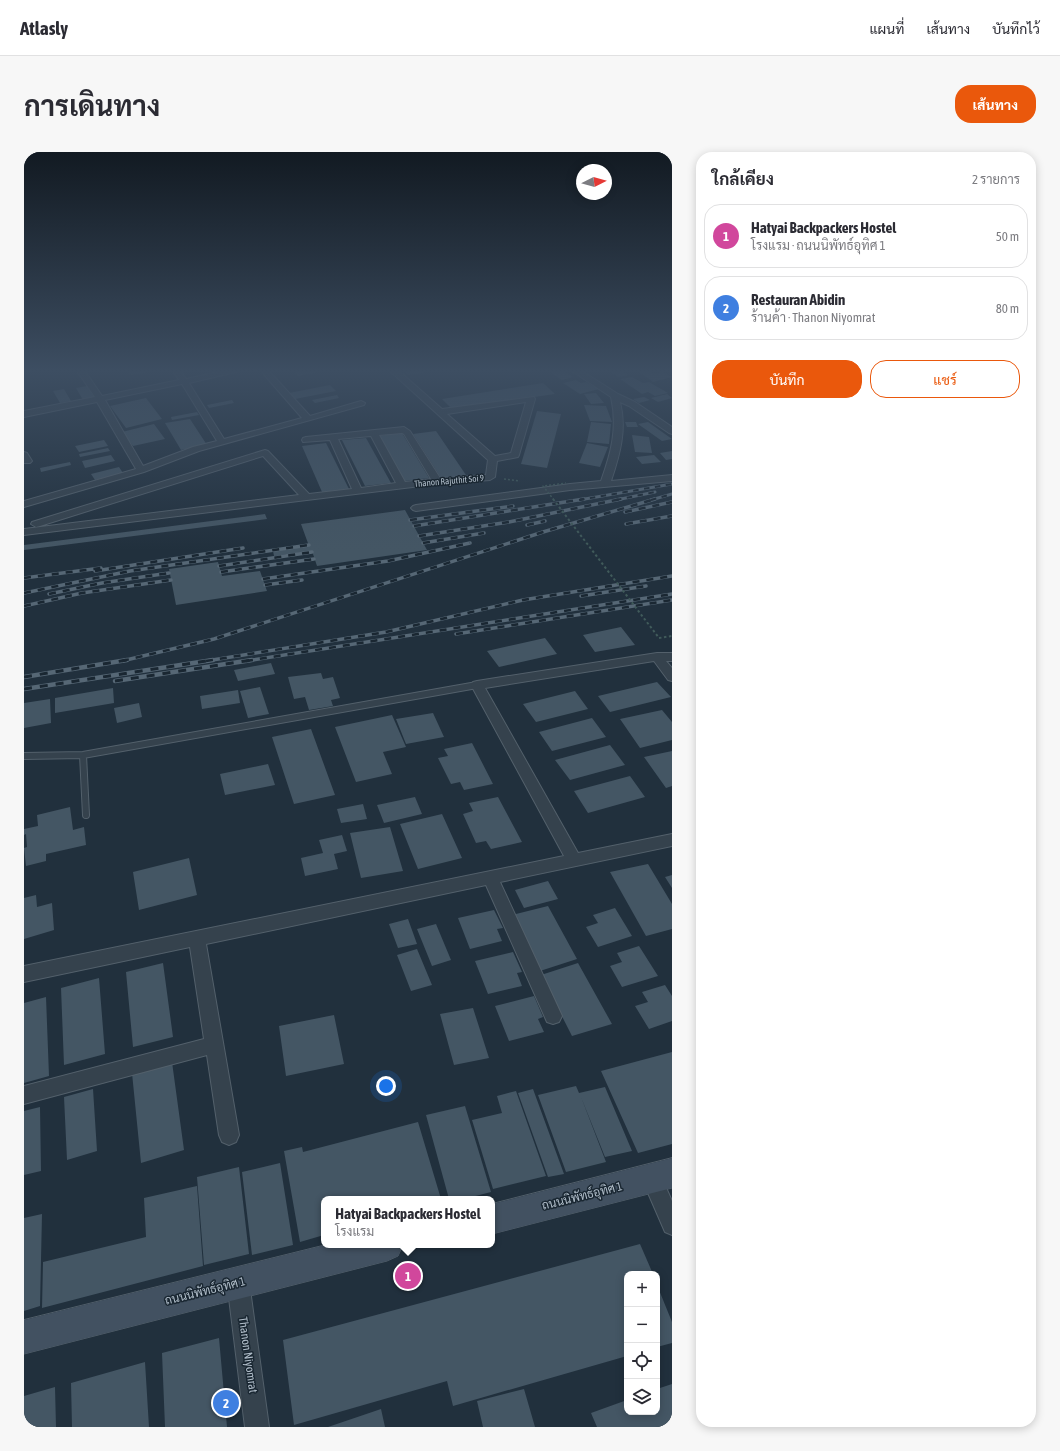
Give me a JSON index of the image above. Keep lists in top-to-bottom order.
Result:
{
  "streets": {
    "street": ["Thanon Rajuthit Soi 9", "ถนนนิพัทธ์อุทิศ 1", "Thanon Niyomrat"]
  },
  "crossings": [
    ["ถนนนิพัทธ์อุทิศ 1", "Thanon Niyomrat"]
  ],
  "north": "right",
  "page": {
    "header": "Atlasly",
    "nav": ["แผนที่", "เส้นทาง", "บันทึกไว้"],
    "buttons": [
      "เส้นทาง",
      ["บันทึก", "แชร์"]
    ],
    "title": "การเดินทาง",
    "heading": ["ใกล้เคียง", "2 รายการ"],
    "list": [
      {
        "mark": "1",
        "name": "Hatyai Backpackers Hostel",
        "note": "โรงแรม · ถนนนิพัทธ์อุทิศ 1",
        "value": "50 m"
      },
      {
        "mark": "2",
        "name": "Restauran Abidin",
        "note": "ร้านค้า · Thanon Niyomrat",
        "value": "80 m"
      }
    ],
    "popup": ["Hatyai Backpackers Hostel", "โรงแรม"],
    "pins": ["1", "2"],
    "map_buttons": ["+", "−"]
  }
}
